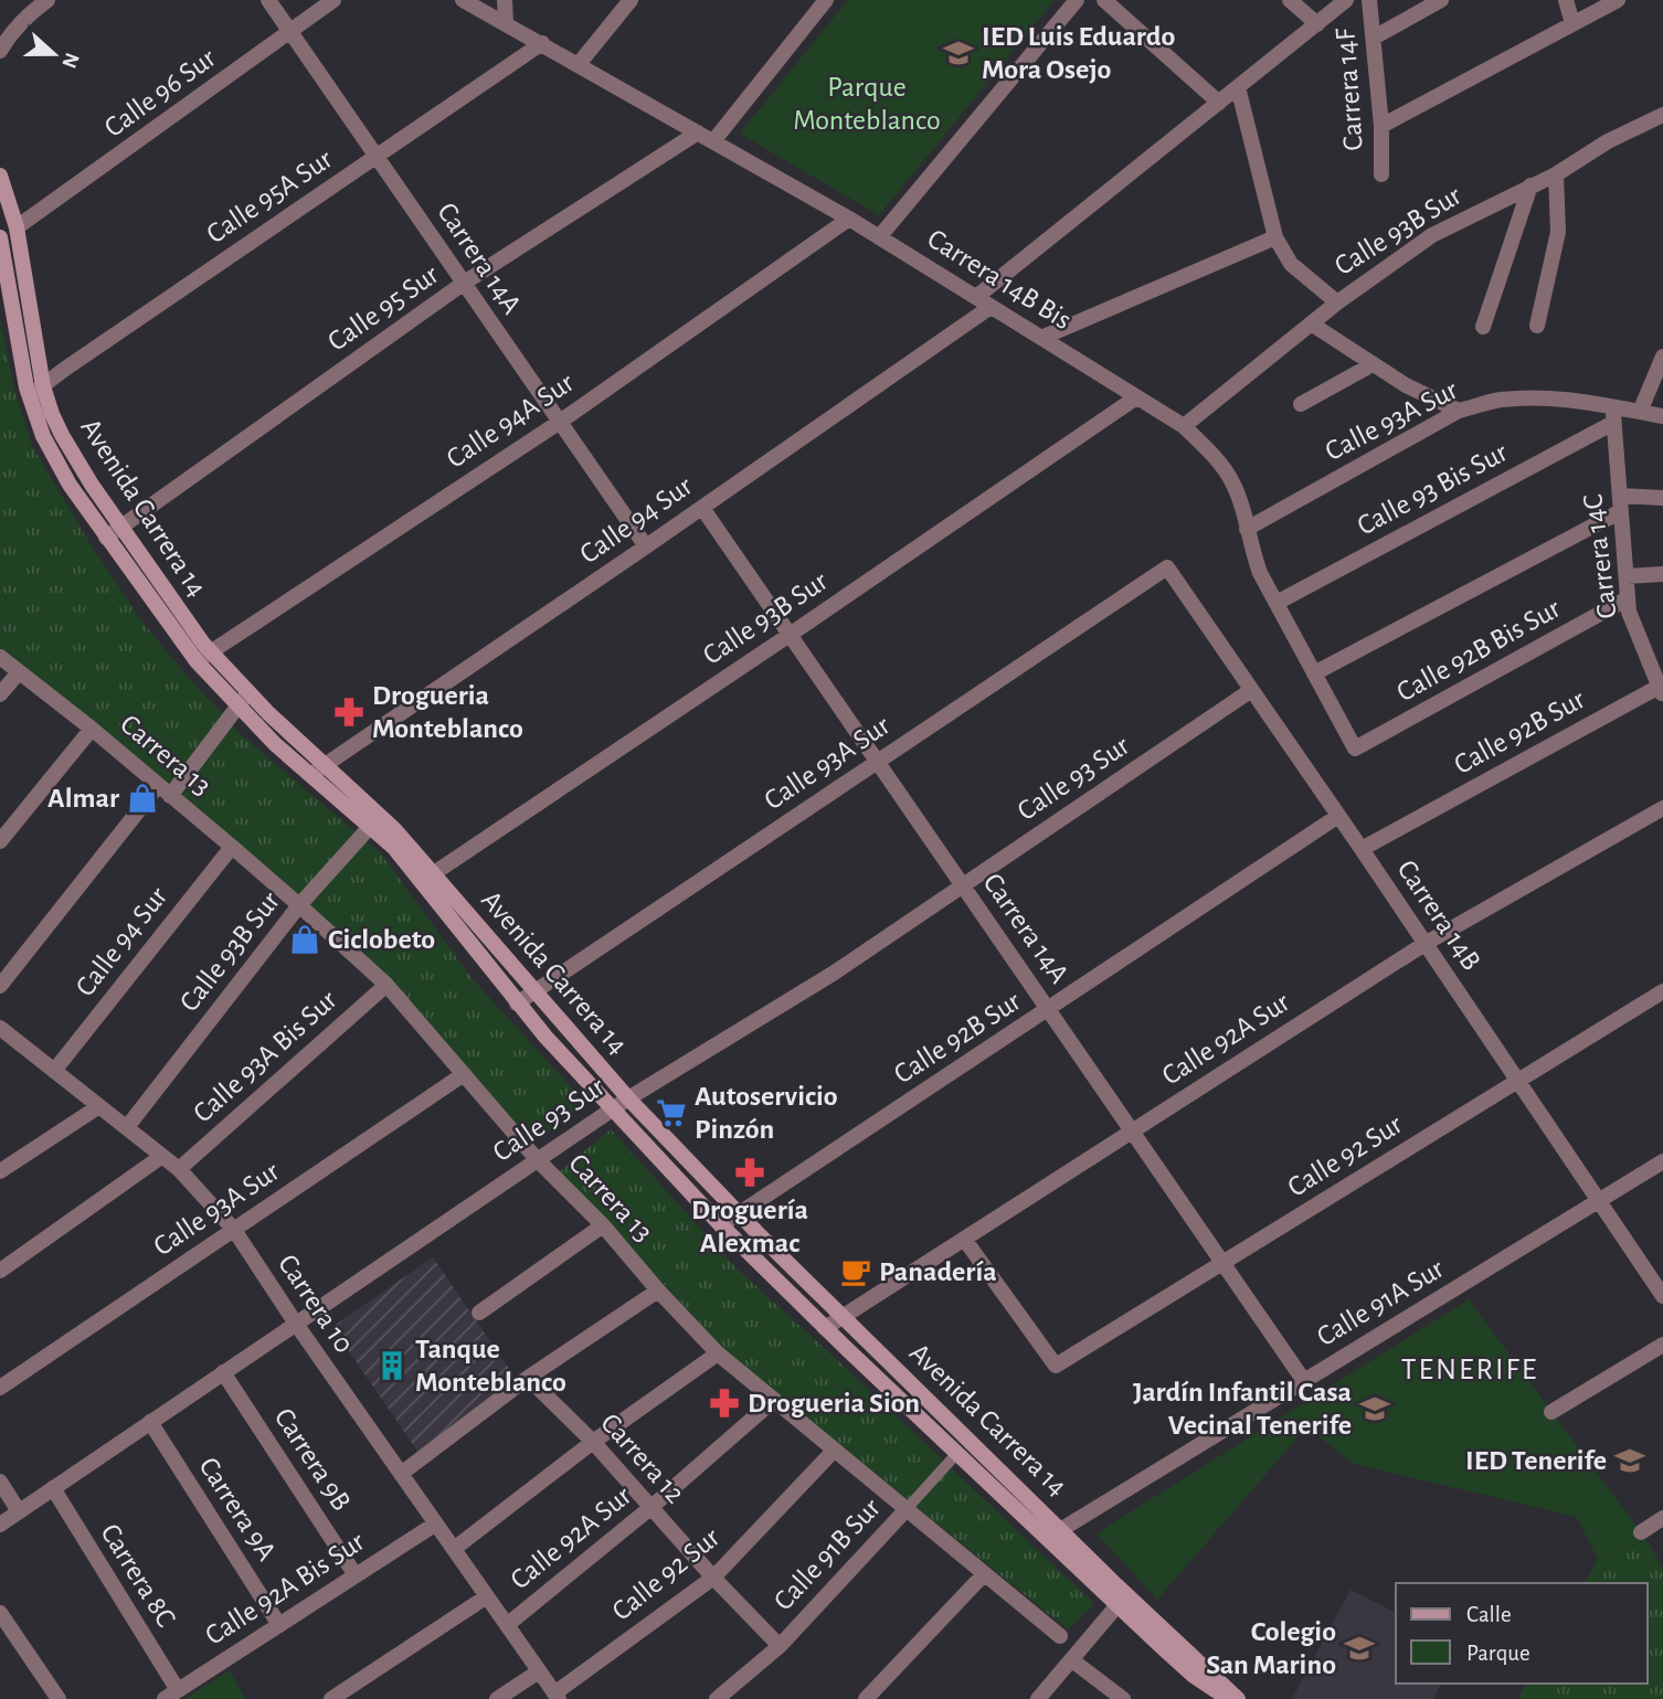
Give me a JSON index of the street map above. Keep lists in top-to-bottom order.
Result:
{
  "streets": {
    "main road": ["Avenida Carrera 14"],
    "street": [
      "Carrera 14F",
      "Calle 96 Sur",
      "Calle 95A Sur",
      "Calle 93B Sur",
      "Carrera 14A",
      "Carrera 14B Bis",
      "Calle 95 Sur",
      "Calle 94A Sur",
      "Calle 93A Sur",
      "Calle 93 Bis Sur",
      "Calle 94 Sur",
      "Carrera 14C",
      "Calle 92B Bis Sur",
      "Calle 92B Sur",
      "Carrera 13",
      "Calle 93 Sur",
      "Carrera 14B",
      "Calle 92A Sur",
      "Calle 93A Bis Sur",
      "Calle 92 Sur",
      "Calle 91A Sur",
      "Carrera 10",
      "Carrera 12",
      "Carrera 9B",
      "Carrera 9A",
      "Calle 91B Sur",
      "Carrera 8C",
      "Calle 92A Bis Sur"
    ]
  },
  "crossings": [
    ["Calle 96 Sur", "Carrera 14A"],
    ["Calle 96 Sur", "Avenida Carrera 14"],
    ["Calle 95A Sur", "Carrera 14A"],
    ["Calle 95A Sur", "Carrera 14B Bis"],
    ["Calle 95A Sur", "Avenida Carrera 14"],
    ["Calle 93B Sur", "Carrera 14A"],
    ["Calle 93B Sur", "Carrera 14B Bis"],
    ["Calle 93B Sur", "Avenida Carrera 14"],
    ["Calle 93B Sur", "Carrera 13"],
    ["Calle 93B Sur", "Carrera 10"],
    ["Carrera 14A", "Calle 95 Sur"],
    ["Carrera 14A", "Calle 94A Sur"],
    ["Carrera 14A", "Calle 93A Sur"],
    ["Carrera 14A", "Calle 94 Sur"],
    ["Carrera 14A", "Calle 92B Sur"],
    ["Carrera 14A", "Calle 93 Sur"],
    ["Carrera 14A", "Calle 92A Sur"],
    ["Carrera 14A", "Calle 92 Sur"],
    ["Carrera 14A", "Calle 91A Sur"],
    ["Carrera 14B Bis", "Calle 95 Sur"],
    ["Carrera 14B Bis", "Calle 94A Sur"],
    ["Carrera 14B Bis", "Calle 93A Sur"],
    ["Carrera 14B Bis", "Calle 93 Bis Sur"],
    ["Carrera 14B Bis", "Calle 94 Sur"],
    ["Carrera 14B Bis", "Calle 92B Bis Sur"],
    ["Calle 95 Sur", "Avenida Carrera 14"],
    ["Calle 94A Sur", "Avenida Carrera 14"],
    ["Calle 93A Sur", "Calle 93 Bis Sur"],
    ["Calle 93A Sur", "Avenida Carrera 14"],
    ["Calle 93A Sur", "Carrera 14C"],
    ["Calle 93A Sur", "Carrera 13"],
    ["Calle 93A Sur", "Carrera 14B"],
    ["Calle 93A Sur", "Carrera 10"],
    ["Calle 93 Bis Sur", "Carrera 14C"],
    ["Avenida Carrera 14", "Calle 94 Sur"],
    ["Avenida Carrera 14", "Calle 92B Sur"],
    ["Avenida Carrera 14", "Calle 93 Sur"],
    ["Avenida Carrera 14", "Calle 92A Sur"],
    ["Avenida Carrera 14", "Calle 91A Sur"],
    ["Avenida Carrera 14", "Calle 91B Sur"],
    ["Calle 94 Sur", "Carrera 13"],
    ["Calle 94 Sur", "Carrera 10"],
    ["Carrera 14C", "Calle 92B Bis Sur"],
    ["Carrera 14C", "Calle 92B Sur"],
    ["Calle 92B Sur", "Carrera 14B"],
    ["Carrera 13", "Calle 93 Sur"],
    ["Carrera 13", "Calle 92A Sur"],
    ["Carrera 13", "Calle 93A Bis Sur"],
    ["Carrera 13", "Calle 92 Sur"],
    ["Carrera 13", "Calle 91B Sur"],
    ["Calle 93 Sur", "Carrera 14B"],
    ["Calle 93 Sur", "Carrera 10"],
    ["Calle 93 Sur", "Carrera 9B"],
    ["Calle 93 Sur", "Carrera 9A"],
    ["Calle 93 Sur", "Carrera 8C"],
    ["Carrera 14B", "Calle 92A Sur"],
    ["Carrera 14B", "Calle 92 Sur"],
    ["Carrera 14B", "Calle 91A Sur"],
    ["Calle 92A Sur", "Calle 92 Sur"],
    ["Calle 92A Sur", "Carrera 10"],
    ["Calle 92A Sur", "Carrera 12"],
    ["Calle 93A Bis Sur", "Carrera 10"],
    ["Calle 92 Sur", "Carrera 10"],
    ["Calle 92 Sur", "Carrera 12"],
    ["Carrera 10", "Calle 92A Bis Sur"],
    ["Carrera 12", "Calle 91B Sur"],
    ["Carrera 9B", "Calle 92A Bis Sur"],
    ["Carrera 9A", "Calle 92A Bis Sur"],
    ["Carrera 8C", "Calle 92A Bis Sur"]
  ],
  "districts": ["TENERIFE"],
  "parks": ["Parque Monteblanco"],
  "places": {
    "school or university": [
      "IED Luis Eduardo Mora Osejo",
      "Jardín Infantil Casa Vecinal Tenerife",
      "IED Tenerife",
      "Colegio San Marino"
    ],
    "pharmacy": ["Drogueria Monteblanco", "Droguería Alexmac", "Drogueria Sion"],
    "shop": ["Almar", "Ciclobeto"],
    "supermarket": ["Autoservicio Pinzón"],
    "cafe": ["Panadería"],
    "building": ["Tanque Monteblanco"]
  },
  "legend": ["Calle", "Parque"],
  "north": "right"
}
